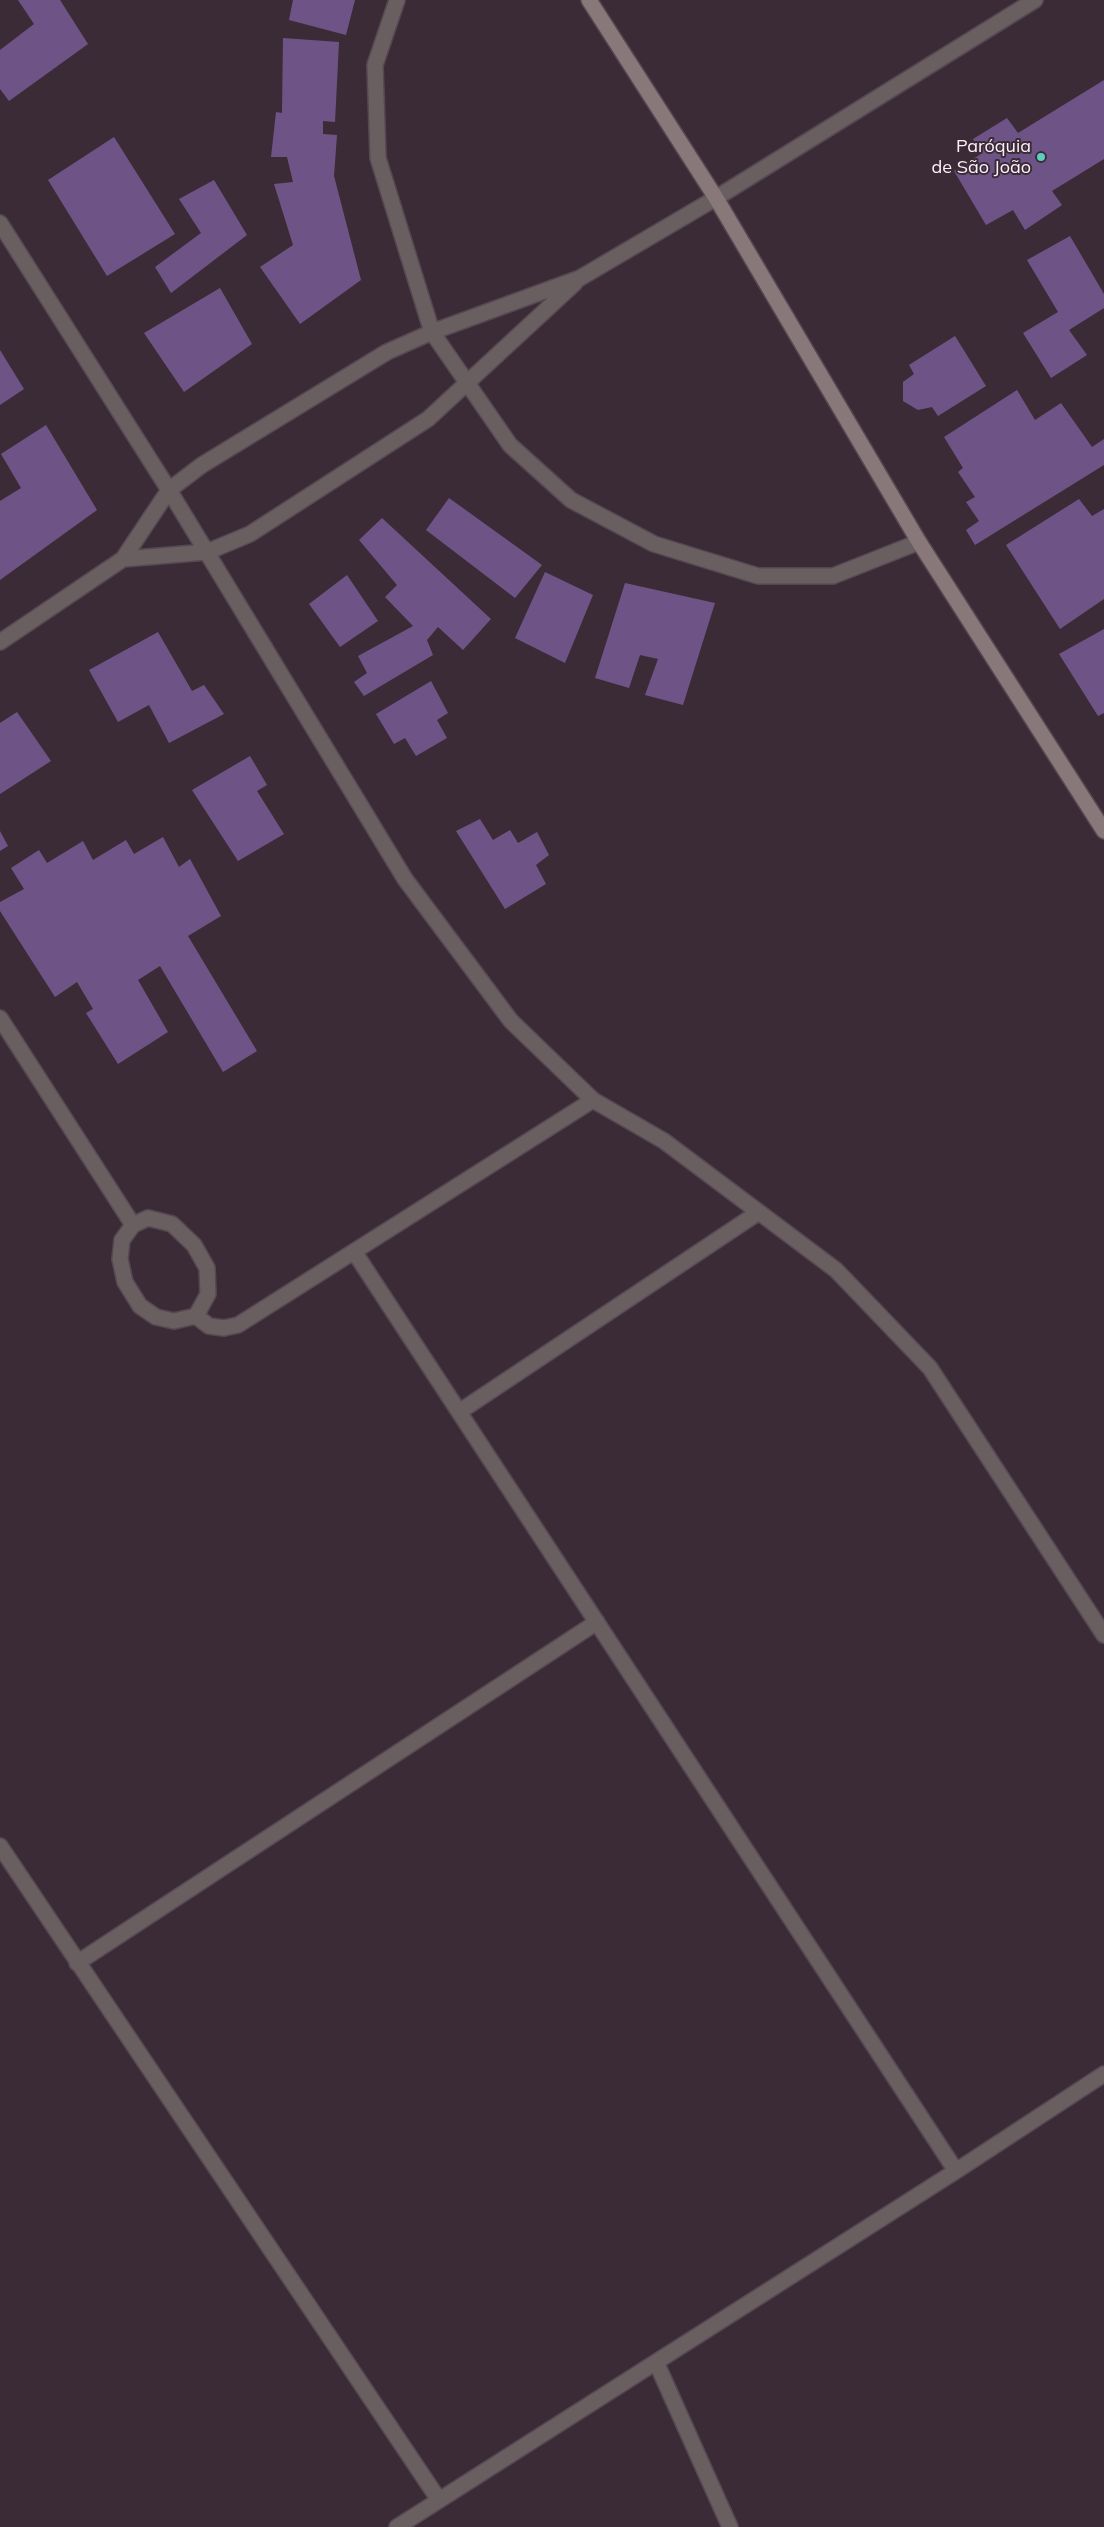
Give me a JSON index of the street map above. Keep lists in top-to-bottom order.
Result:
{
  "places": ["Paróquia de São João"]
}
